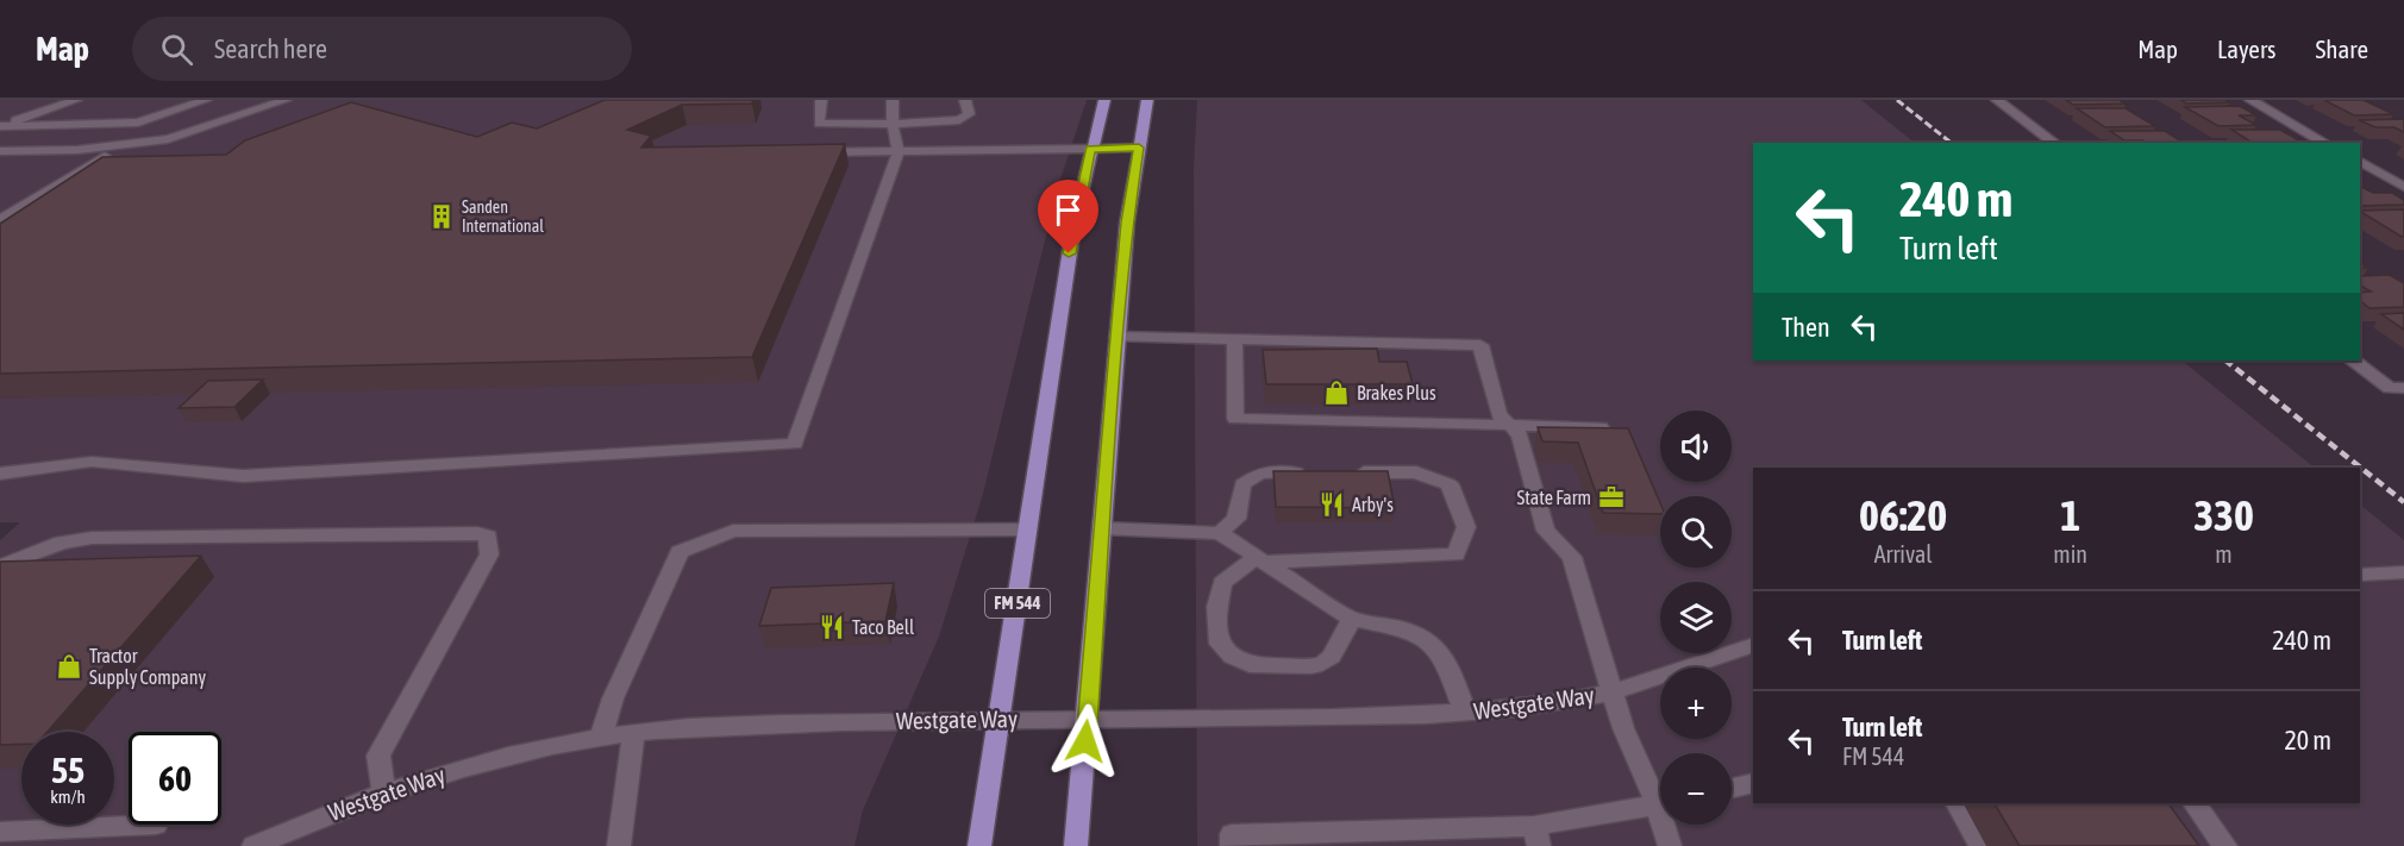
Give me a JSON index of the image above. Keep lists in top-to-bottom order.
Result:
{
  "streets": {
    "main road": ["FM 544"],
    "street": ["Westgate Way"]
  },
  "crossings": [
    ["FM 544", "Westgate Way"]
  ],
  "places": {
    "building": ["Sanden International"],
    "shop": ["Brakes Plus", "Tractor Supply Company"],
    "office": ["State Farm"],
    "restaurant": ["Arby's", "Taco Bell"]
  },
  "page": {
    "header": "Map",
    "search": "Search here",
    "nav": ["Map", "Layers", "Share"],
    "turn": ["240 m", "Turn left"],
    "then": "Then",
    "map_buttons": ["+", "−"],
    "eta": [
      "06:20",
      "Arrival",
      "1",
      "min",
      "330",
      "m"
    ],
    "list": [
      {
        "name": "Turn left",
        "value": "240 m"
      },
      {
        "name": "Turn left",
        "note": "FM 544",
        "value": "20 m"
      }
    ],
    "speed": "55 km/h",
    "limit": "60"
  }
}
